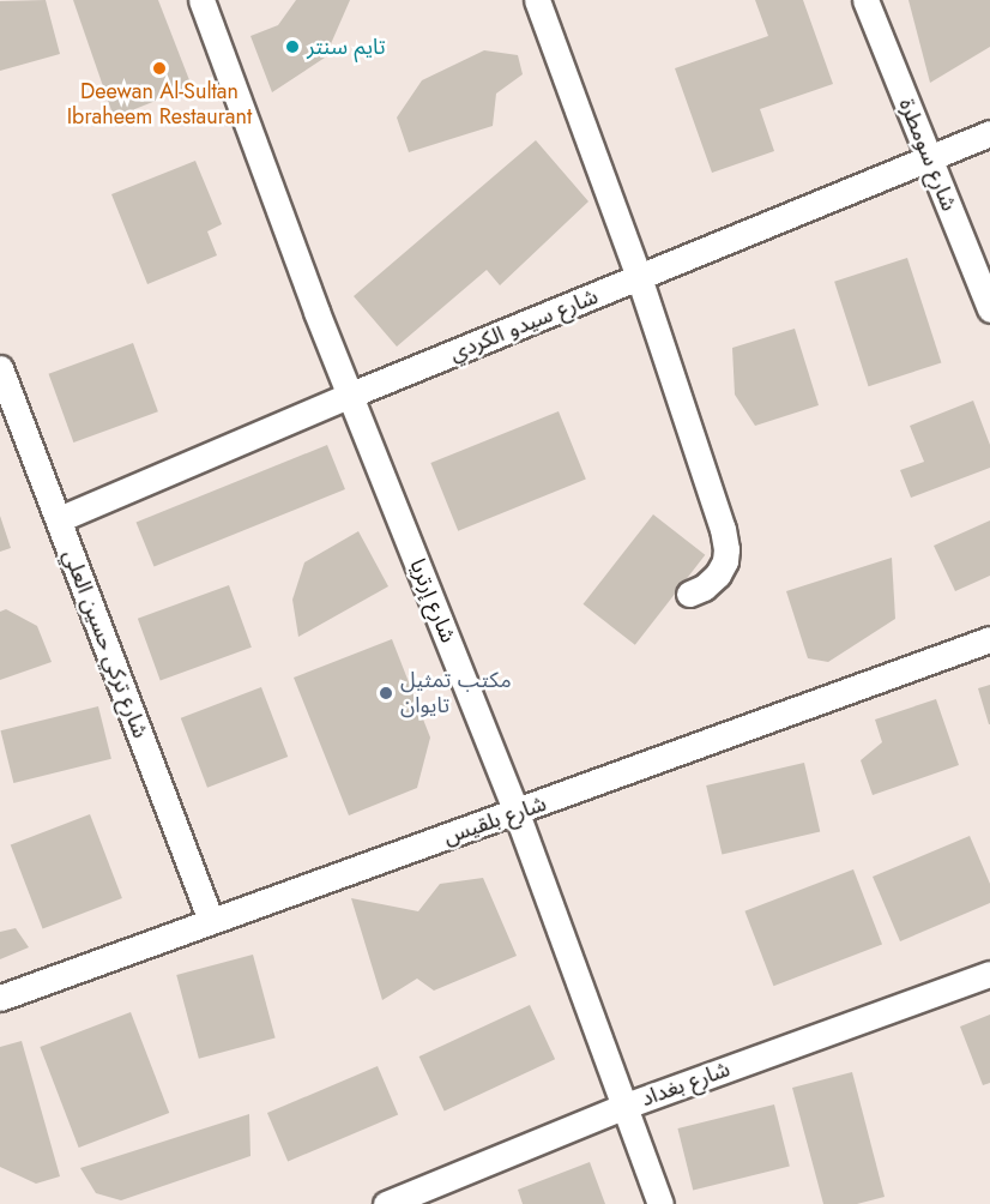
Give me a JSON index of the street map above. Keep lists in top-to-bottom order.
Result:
{
  "streets": {
    "street": [
      "شارع سومطرة",
      "شارع سيدو الكردي",
      "شارع إرتريا",
      "شارع تركي حسين العلي",
      "شارع بلقيس",
      "شارع بغداد"
    ]
  },
  "crossings": [
    ["شارع سومطرة", "شارع سيدو الكردي"],
    ["شارع سيدو الكردي", "شارع إرتريا"],
    ["شارع سيدو الكردي", "شارع تركي حسين العلي"],
    ["شارع إرتريا", "شارع بلقيس"],
    ["شارع إرتريا", "شارع بغداد"],
    ["شارع تركي حسين العلي", "شارع بلقيس"]
  ],
  "places": ["تايم سنتر", "Deewan Al-Sultan Ibraheem Restaurant", "مكتب تمثيل تايوان"]
}
